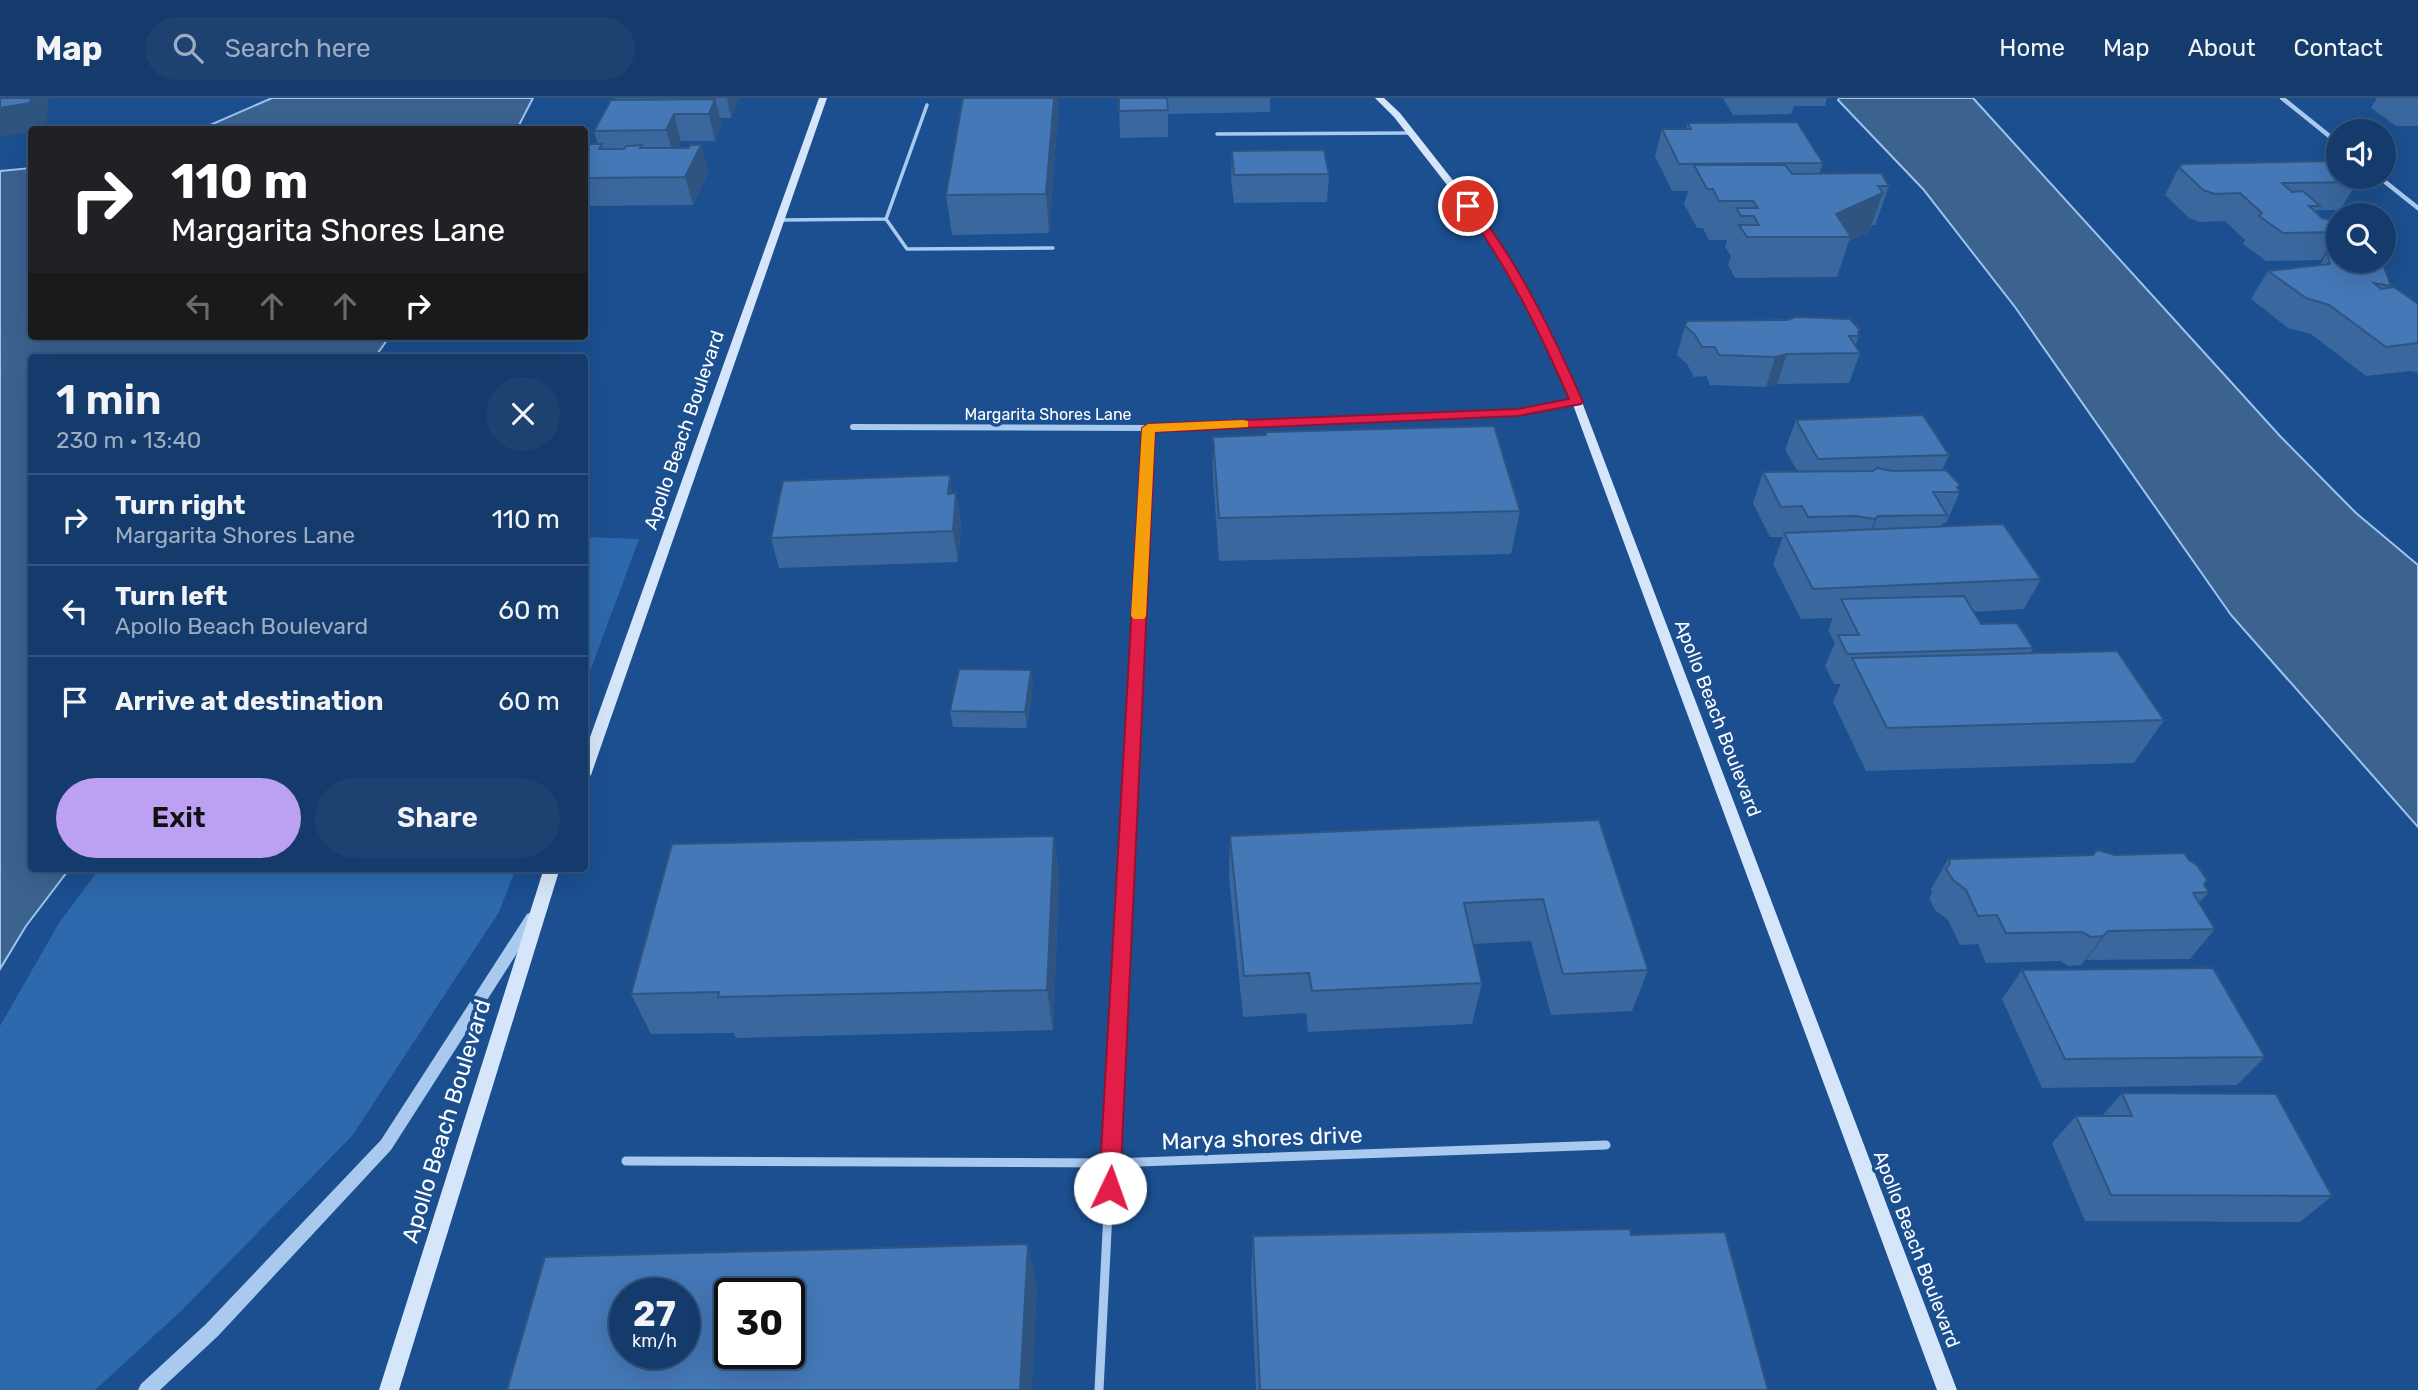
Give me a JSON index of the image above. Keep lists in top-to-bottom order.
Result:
{
  "streets": {
    "main road": ["Apollo Beach Boulevard"],
    "street": ["Margarita Shores Lane", "Marya shores drive"]
  },
  "crossings": [
    ["Margarita Shores Lane", "Apollo Beach Boulevard"]
  ],
  "page": {
    "header": "Map",
    "search": "Search here",
    "nav": [
      "Home",
      "Map",
      "About",
      "Contact"
    ],
    "turn": ["110 m", "Margarita Shores Lane"],
    "heading": ["1 min", "230 m · 13:40"],
    "list": [
      {
        "name": "Turn right",
        "note": "Margarita Shores Lane",
        "value": "110 m"
      },
      {
        "name": "Turn left",
        "note": "Apollo Beach Boulevard",
        "value": "60 m"
      },
      {
        "name": "Arrive at destination",
        "value": "60 m"
      }
    ],
    "buttons": ["Exit", "Share"],
    "speed": "27 km/h",
    "limit": "30"
  }
}
